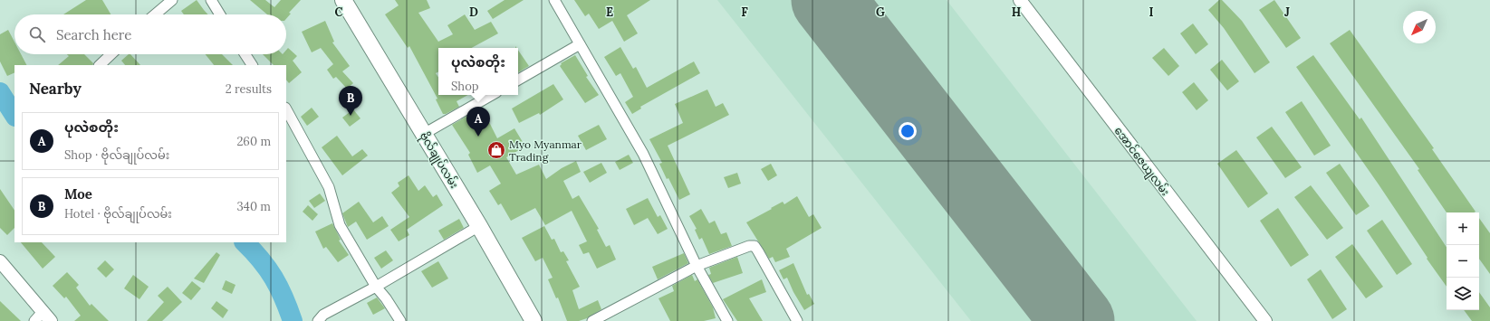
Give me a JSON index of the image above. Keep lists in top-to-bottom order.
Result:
{
  "streets": {
    "highway": ["ဗိုလ်ချုပ်လမ်း"],
    "street": ["အောင်ဇေယျလမ်း"]
  },
  "places": {
    "shop": ["Myo Myanmar Trading"]
  },
  "north": "bottom left",
  "page": {
    "search": "Search here",
    "popup": ["ပုလဲစတိုး", "Shop"],
    "heading": ["Nearby", "2 results"],
    "pins": ["B", "A"],
    "list": [
      {
        "mark": "A",
        "name": "ပုလဲစတိုး",
        "note": "Shop · ဗိုလ်ချုပ်လမ်း",
        "value": "260 m"
      },
      {
        "mark": "B",
        "name": "Moe",
        "note": "Hotel · ဗိုလ်ချုပ်လမ်း",
        "value": "340 m"
      }
    ],
    "map_buttons": ["+", "−"]
  },
  "grid": {
    "columns": [
      "C",
      "D",
      "E",
      "F",
      "G",
      "H",
      "I",
      "J"
    ]
  }
}
